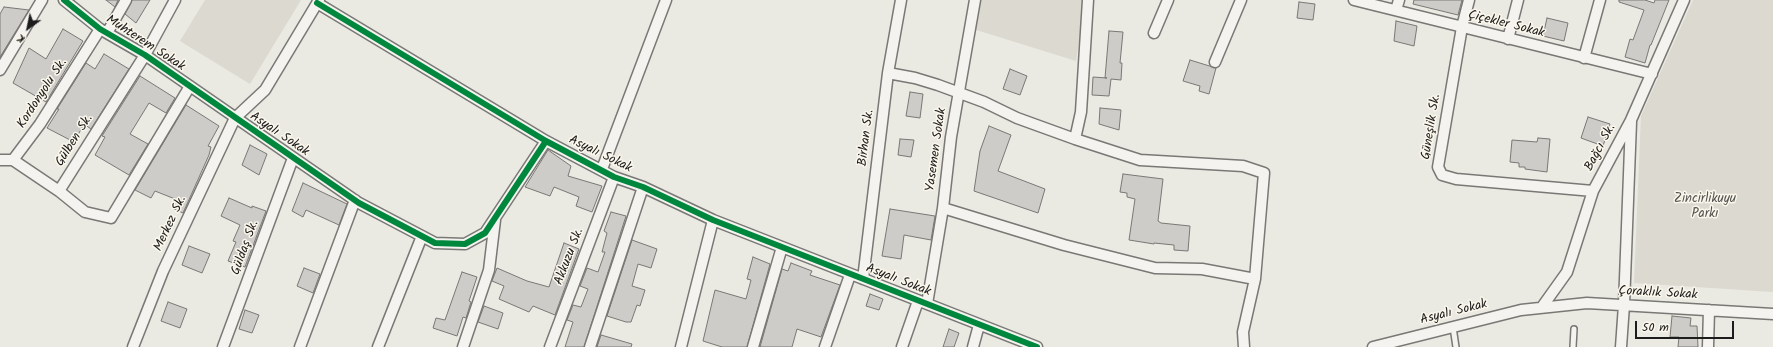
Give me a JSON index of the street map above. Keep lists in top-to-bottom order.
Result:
{
  "streets": {
    "street": [
      "Çiçekler Sokak",
      "Muhterem Sokak",
      "Kordonyolu Sk.",
      "Güneşlik Sk.",
      "Asyalı Sokak",
      "Birhan Sk.",
      "Gülben Sk.",
      "Bağcı Sk.",
      "Yasemen Sokak",
      "Merkez Sk.",
      "Güldaş Sk.",
      "Akkuzu Sk.",
      "Çoraklık Sokak"
    ]
  },
  "crossings": [
    ["Çiçekler Sokak", "Güneşlik Sk."],
    ["Çiçekler Sokak", "Bağcı Sk."],
    ["Muhterem Sokak", "Kordonyolu Sk."],
    ["Muhterem Sokak", "Asyalı Sokak"],
    ["Muhterem Sokak", "Gülben Sk."],
    ["Muhterem Sokak", "Merkez Sk."],
    ["Güneşlik Sk.", "Bağcı Sk."],
    ["Asyalı Sokak", "Birhan Sk."],
    ["Asyalı Sokak", "Bağcı Sk."],
    ["Asyalı Sokak", "Yasemen Sokak"],
    ["Asyalı Sokak", "Merkez Sk."],
    ["Asyalı Sokak", "Güldaş Sk."],
    ["Asyalı Sokak", "Akkuzu Sk."],
    ["Asyalı Sokak", "Çoraklık Sokak"],
    ["Bağcı Sk.", "Çoraklık Sokak"]
  ],
  "parks": ["Zincirlikuyu Parkı"],
  "scale_bar": "50 m",
  "north": "bottom left"
}
